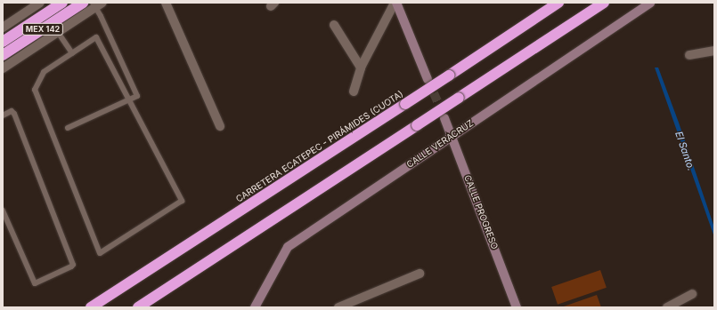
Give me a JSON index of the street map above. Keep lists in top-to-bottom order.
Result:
{
  "streets": {
    "highway": ["MEX 142", "CARRETERA ECATEPEC - PIRÁMIDES (CUOTA)"],
    "street": ["CALLE VERACRUZ", "CALLE PROGRESO"]
  },
  "crossings": [
    ["CALLE VERACRUZ", "CALLE PROGRESO"]
  ],
  "water": ["El Santo."]
}
